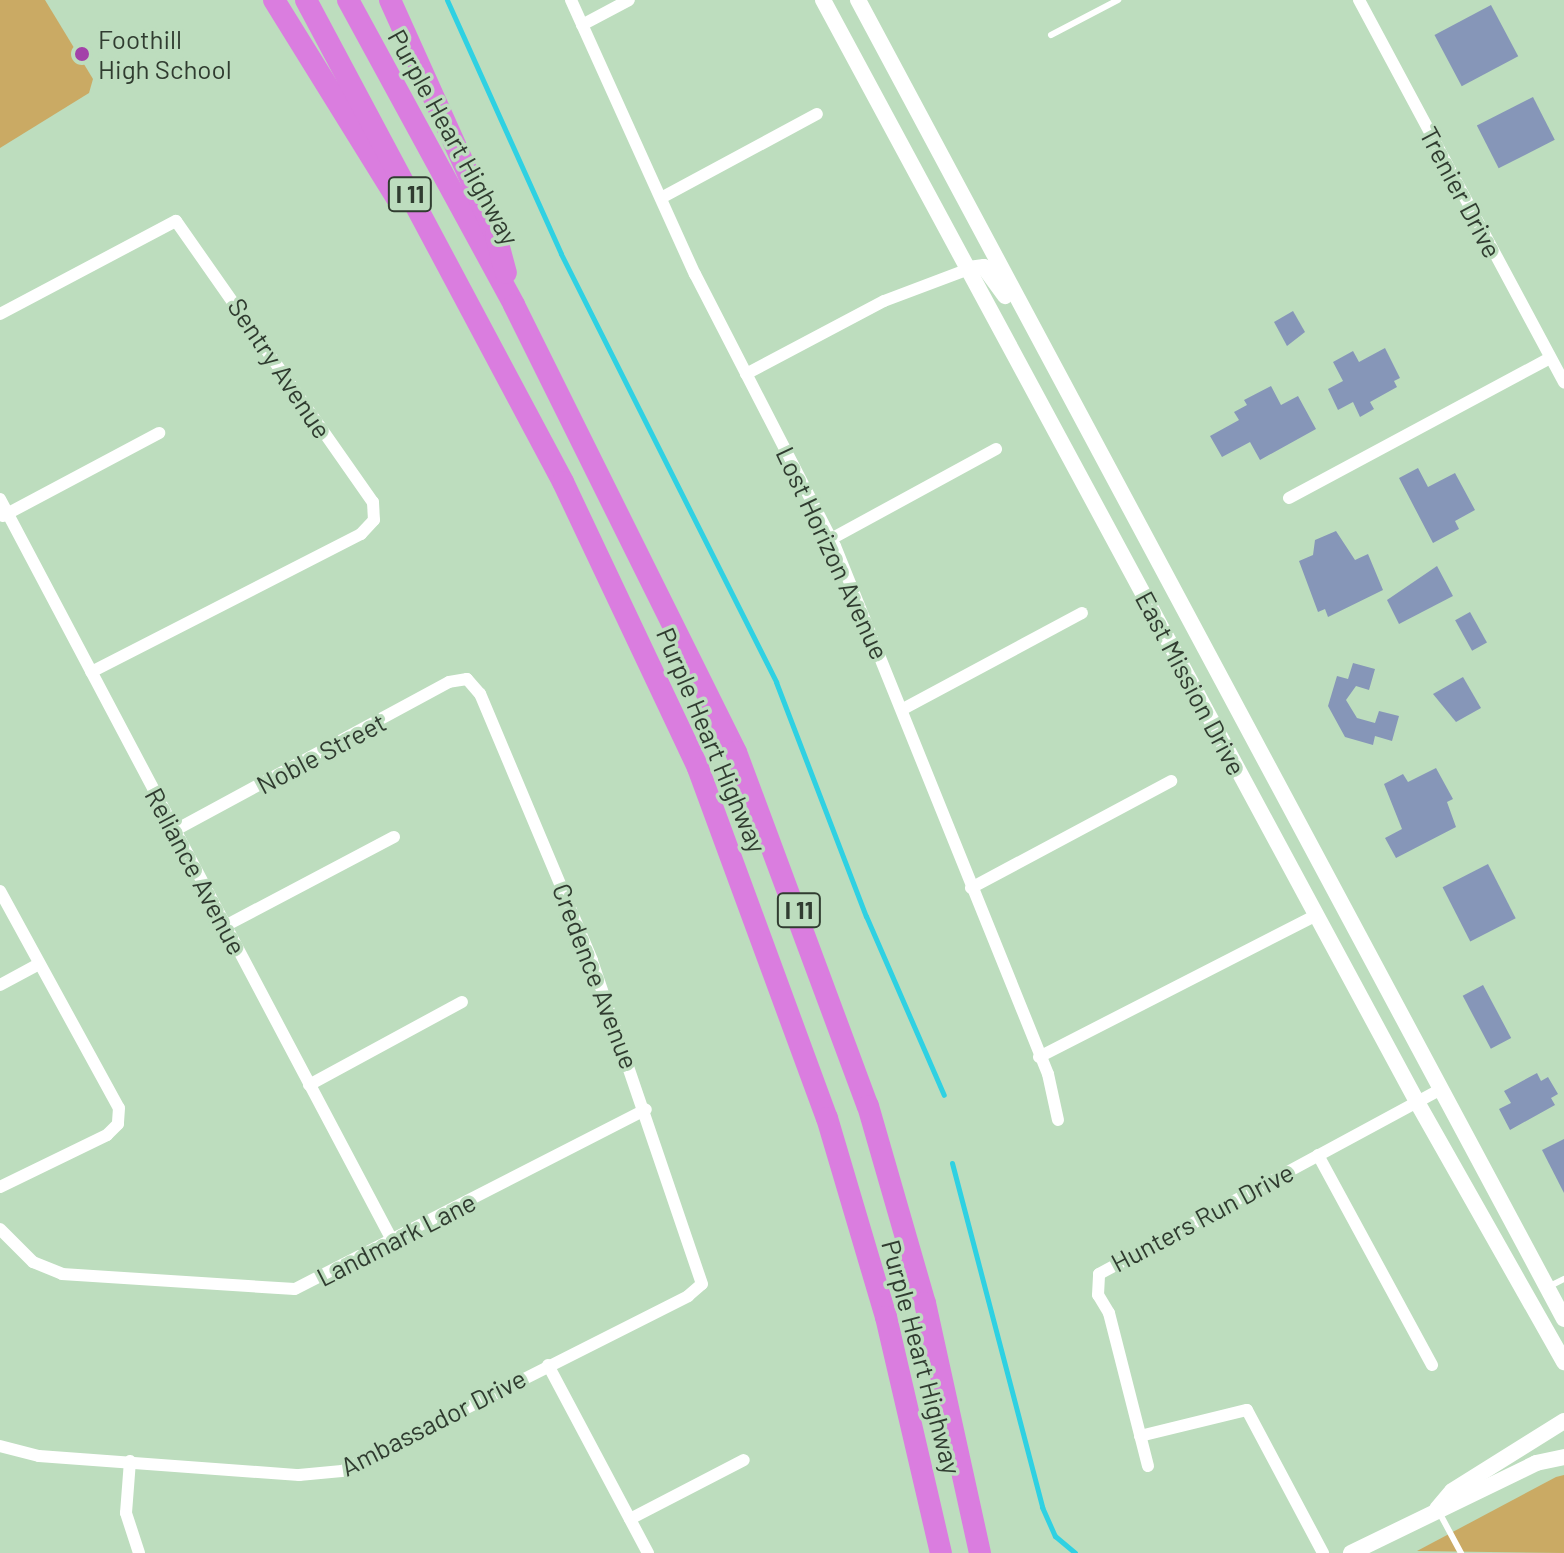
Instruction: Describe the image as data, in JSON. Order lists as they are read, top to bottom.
{
  "streets": {
    "highway": ["Purple Heart Highway", "I 11"],
    "street": [
      "Trenier Drive",
      "Sentry Avenue",
      "Lost Horizon Avenue",
      "East Mission Drive",
      "Noble Street",
      "Reliance Avenue",
      "Credence Avenue",
      "Hunters Run Drive",
      "Landmark Lane",
      "Ambassador Drive"
    ]
  },
  "crossings": [
    ["Sentry Avenue", "Reliance Avenue"],
    ["East Mission Drive", "Hunters Run Drive"],
    ["Noble Street", "Reliance Avenue"],
    ["Noble Street", "Credence Avenue"],
    ["Reliance Avenue", "Landmark Lane"],
    ["Credence Avenue", "Landmark Lane"],
    ["Credence Avenue", "Ambassador Drive"]
  ],
  "places": ["Foothill High School"]
}
